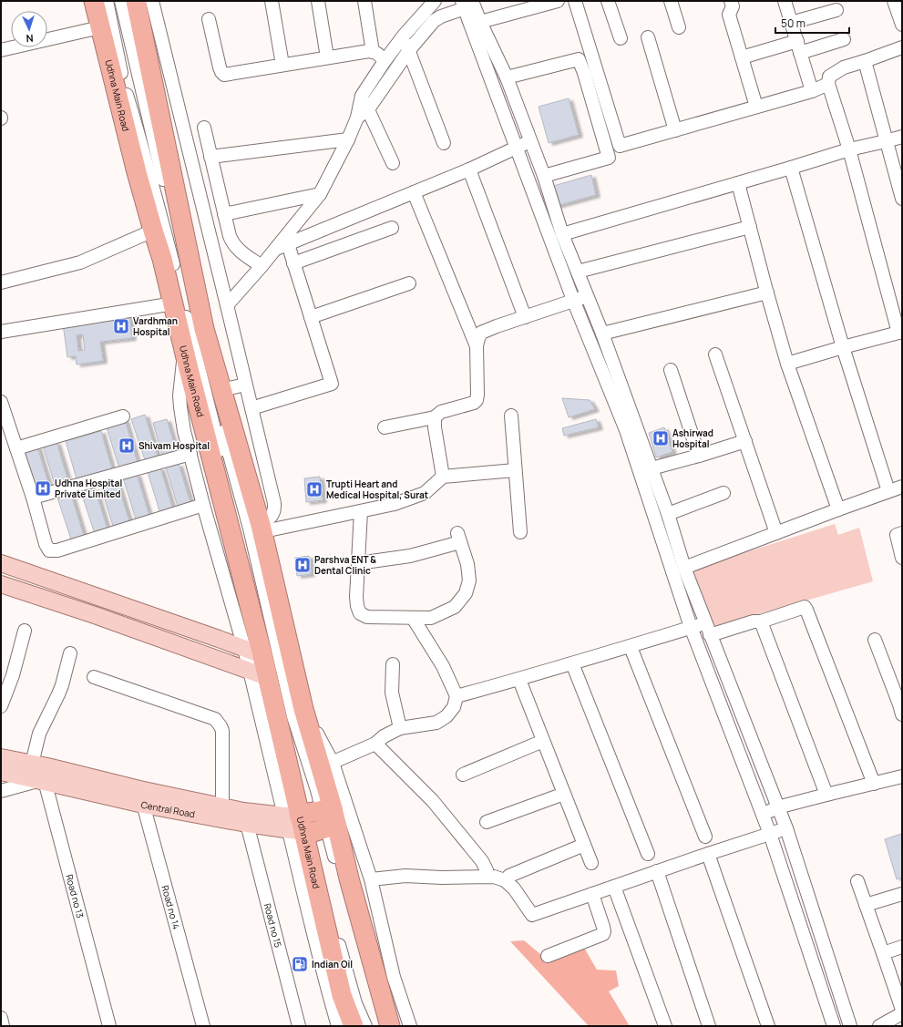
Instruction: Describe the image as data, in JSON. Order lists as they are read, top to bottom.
{
  "streets": {
    "highway": ["Udhna Main Road"],
    "main road": ["Central Road"],
    "street": ["Road no 13", "Road no 14", "Road no 15"]
  },
  "crossings": [
    ["Udhna Main Road", "Central Road"],
    ["Central Road", "Road no 13"],
    ["Central Road", "Road no 14"],
    ["Central Road", "Road no 15"]
  ],
  "places": {
    "hospital": [
      "Vardhman Hospital",
      "Ashirwad Hospital",
      "Shivam Hospital",
      "Udhna Hospital Private Limited",
      "Trupti Heart and Medical Hospital, Surat",
      "Parshva ENT & Dental Clinic"
    ],
    "fuel station": ["Indian Oil"]
  },
  "scale_bar": "50 m",
  "north": "bottom"
}
